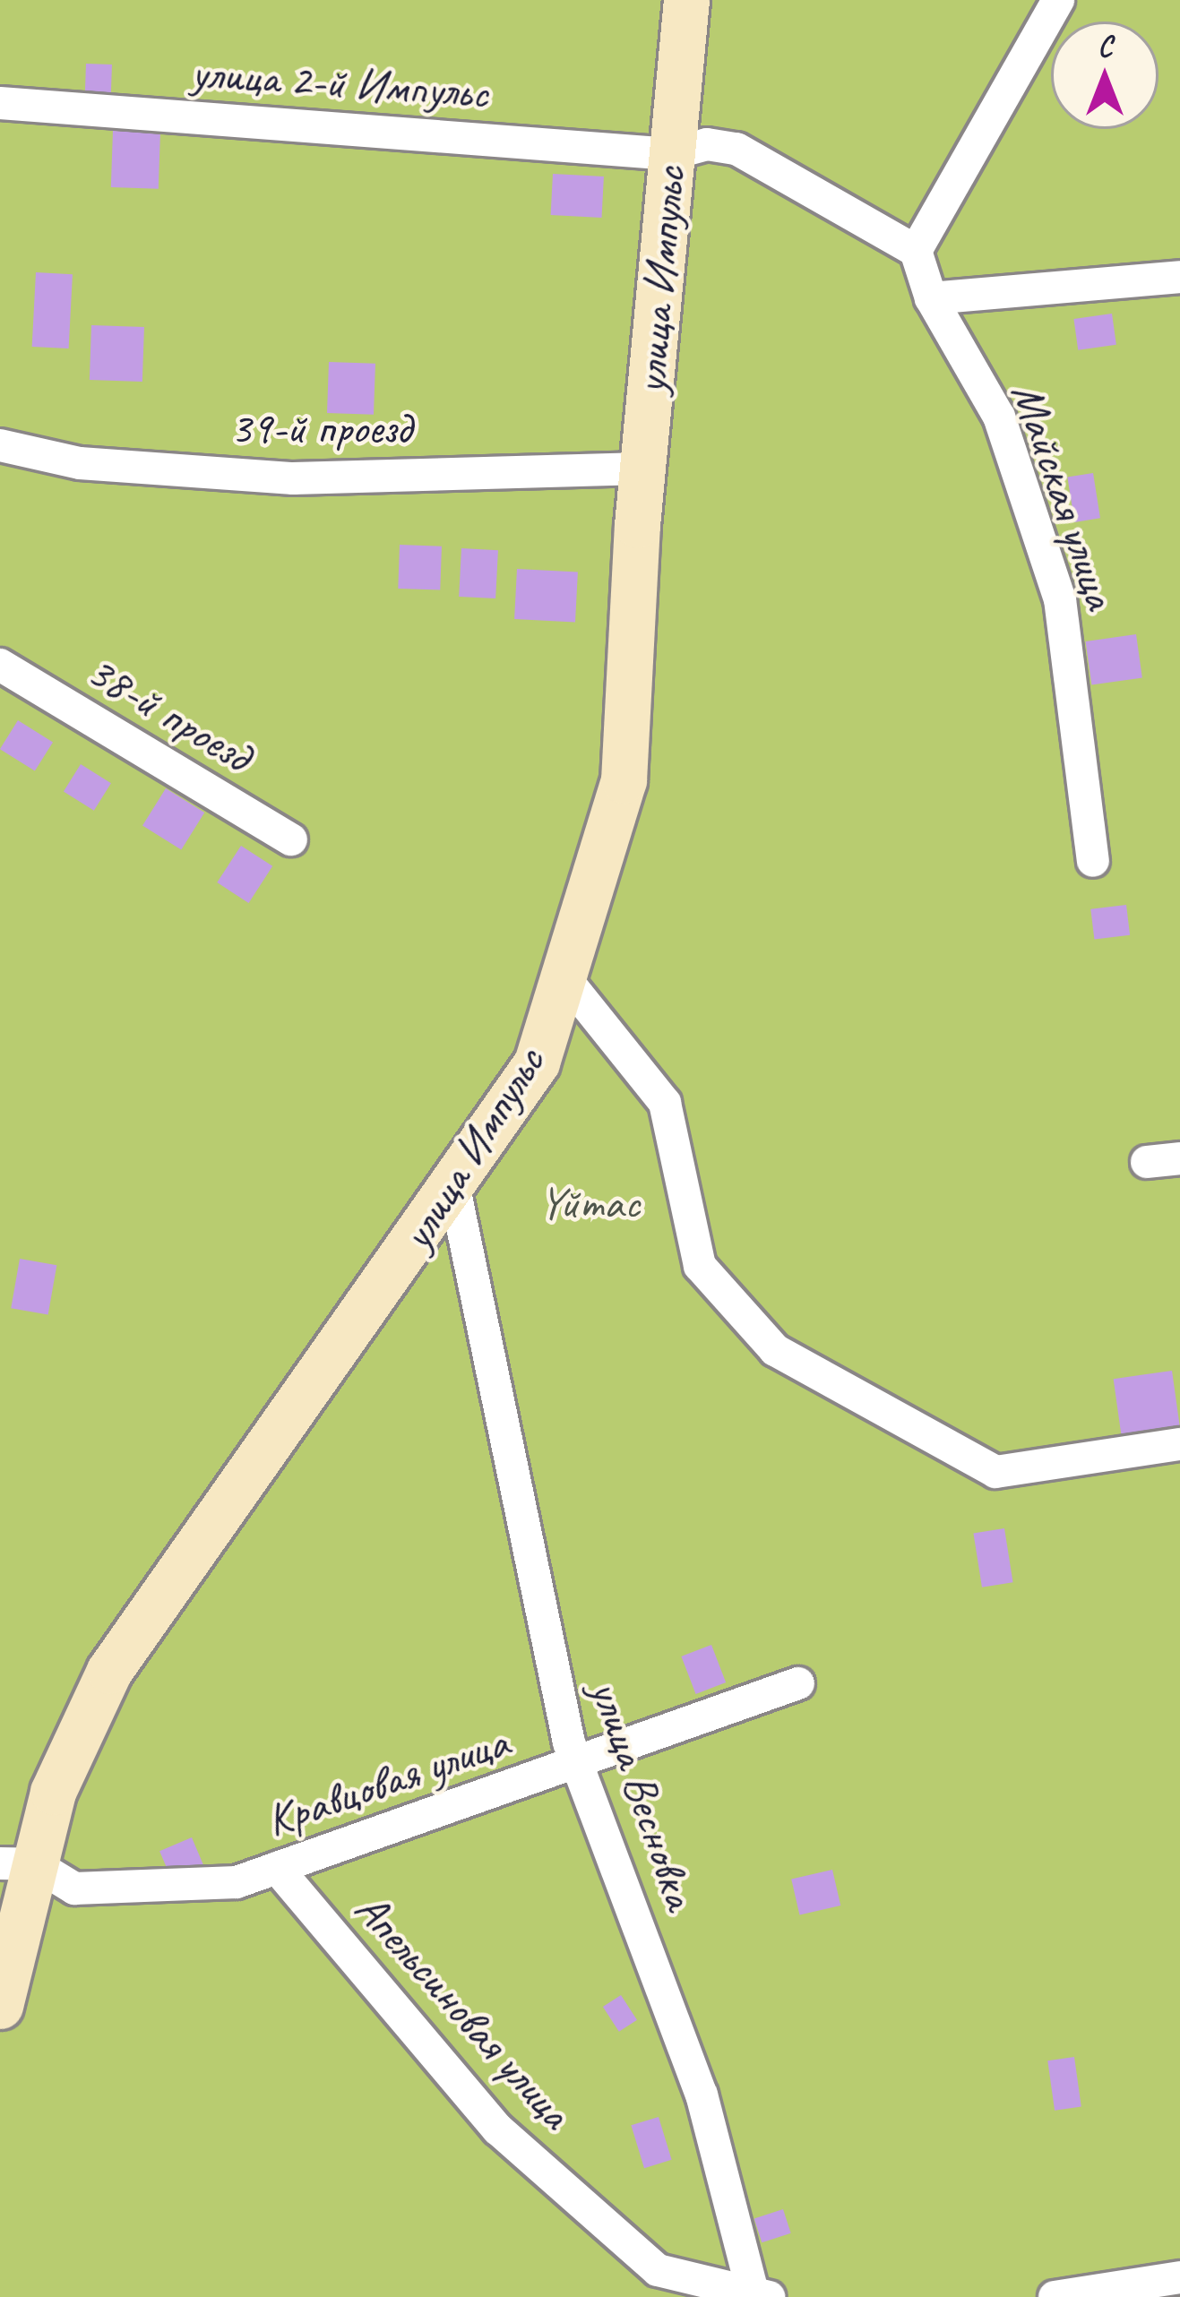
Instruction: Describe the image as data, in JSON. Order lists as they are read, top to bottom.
{
  "streets": {
    "street": [
      "улица 2-й Импульс",
      "улица Импульс",
      "39-й проезд",
      "Майская улица",
      "38-й проезд",
      "Кравцовая улица",
      "улица Весновка",
      "Апельсиновая улица"
    ]
  },
  "crossings": [
    ["улица 2-й Импульс", "улица Импульс"],
    ["улица 2-й Импульс", "Майская улица"],
    ["улица Импульс", "39-й проезд"],
    ["улица Импульс", "Кравцовая улица"],
    ["улица Импульс", "улица Весновка"],
    ["Кравцовая улица", "улица Весновка"],
    ["Кравцовая улица", "Апельсиновая улица"],
    ["улица Весновка", "Апельсиновая улица"]
  ],
  "parks": ["Үйтас"],
  "north": "top"
}
